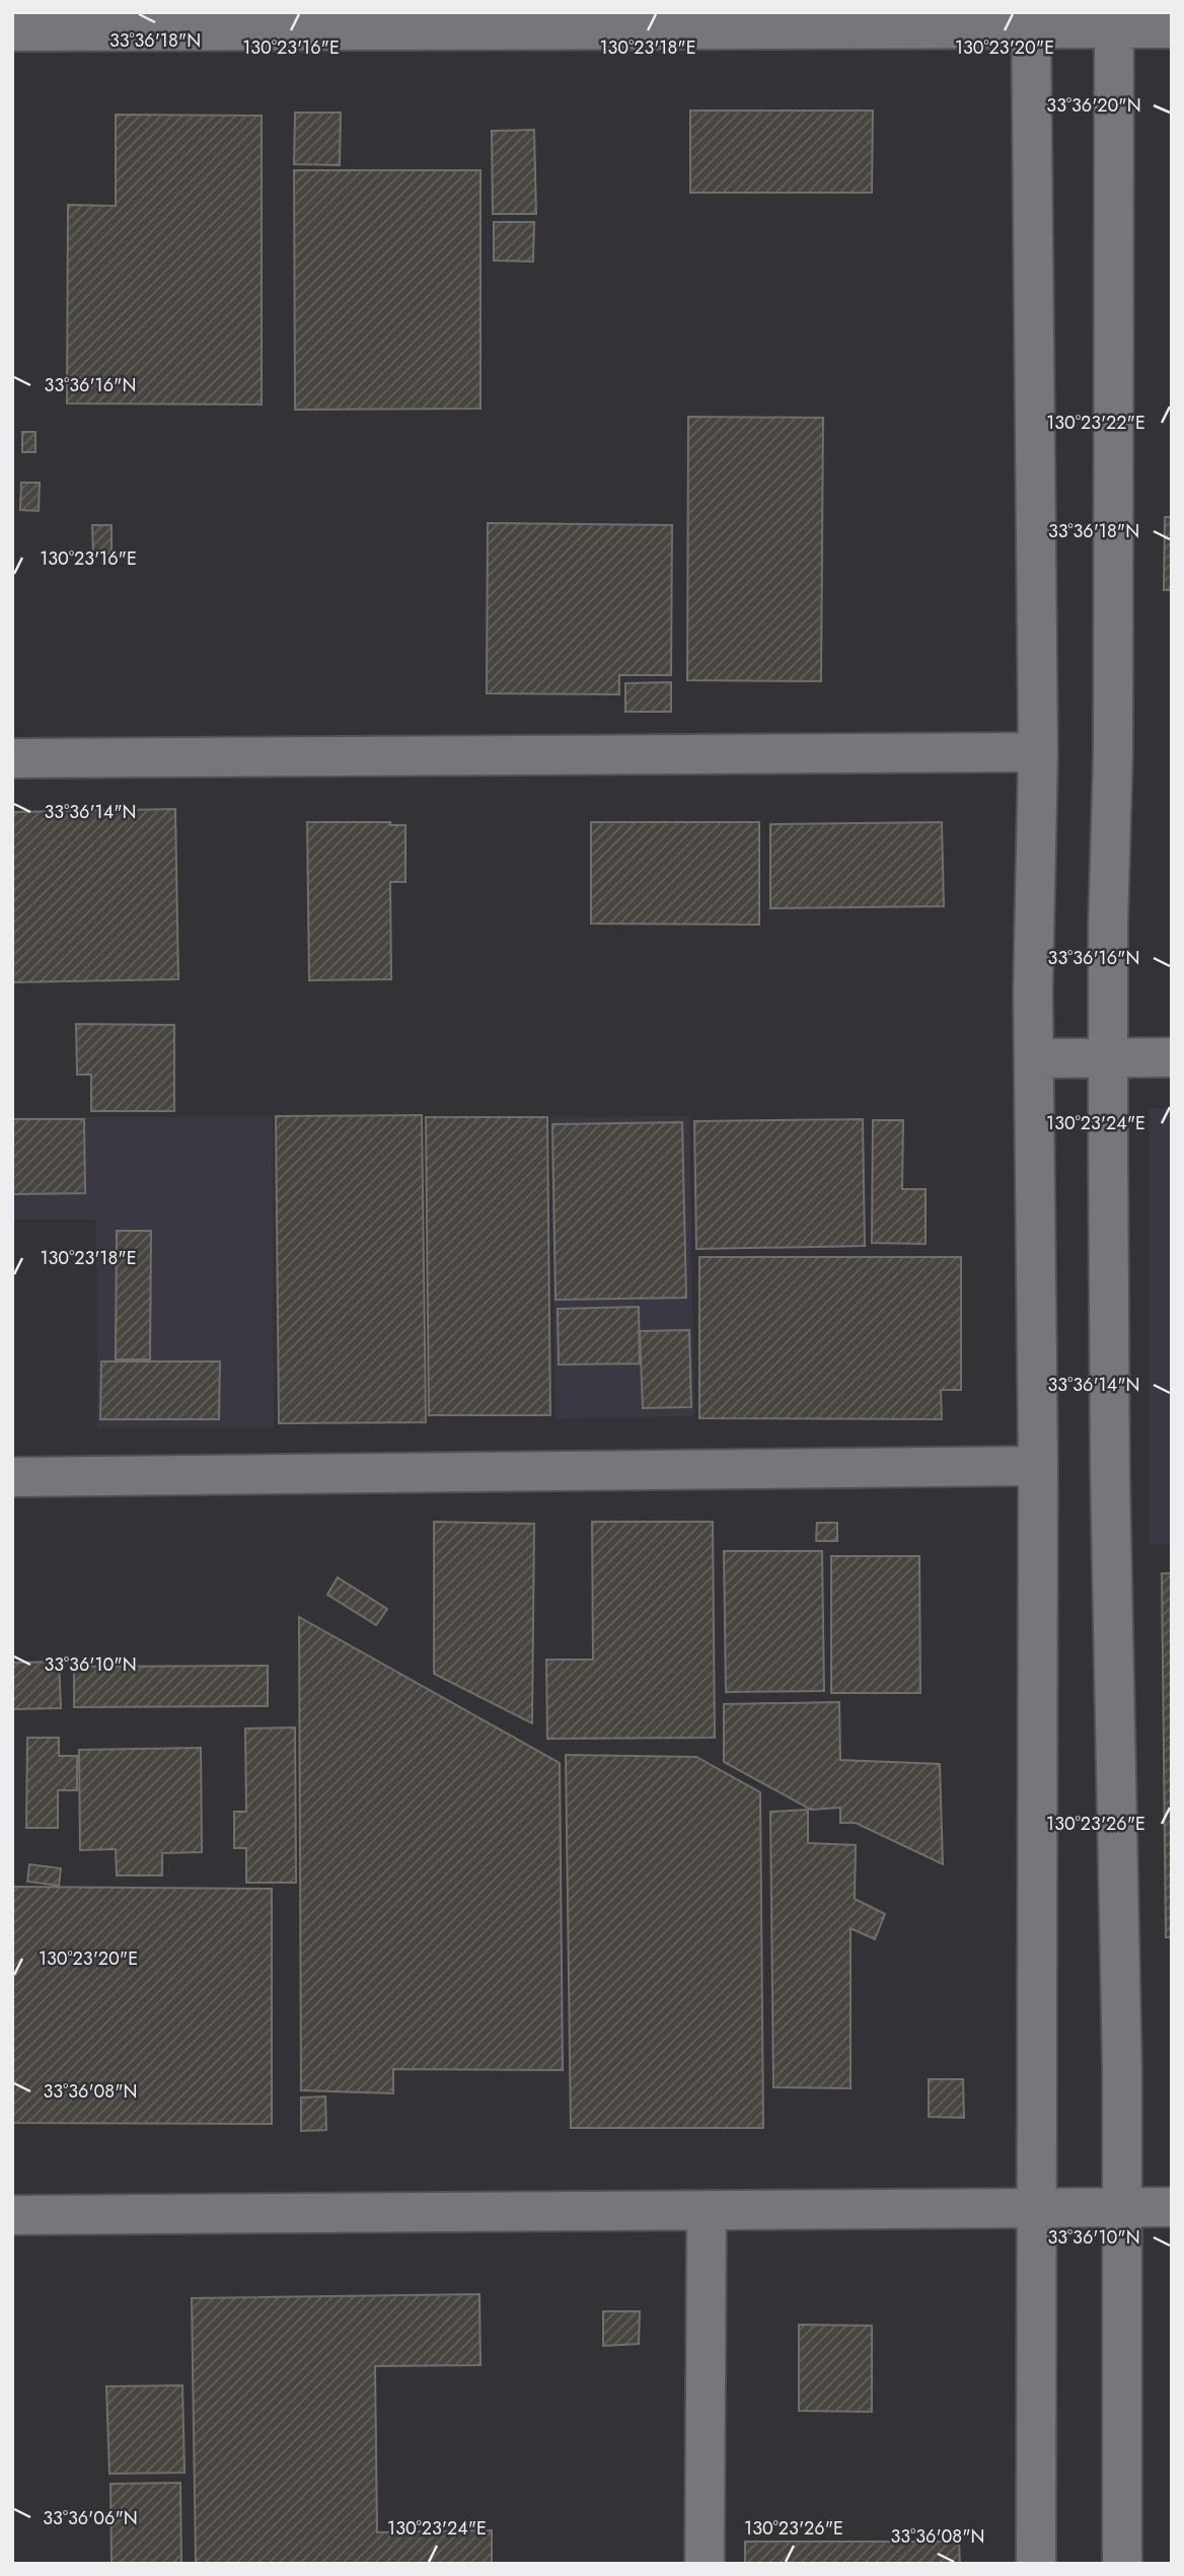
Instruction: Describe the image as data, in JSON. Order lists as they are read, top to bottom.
{
  "coordinates": [
    "33°36'18\"N",
    "130°23'16\"E",
    "130°23'18\"E",
    "130°23'20\"E",
    "33°36'20\"N",
    "33°36'16\"N",
    "130°23'22\"E",
    "33°36'14\"N",
    "130°23'24\"E",
    "33°36'10\"N",
    "130°23'26\"E",
    "33°36'08\"N",
    "33°36'06\"N"
  ]
}
